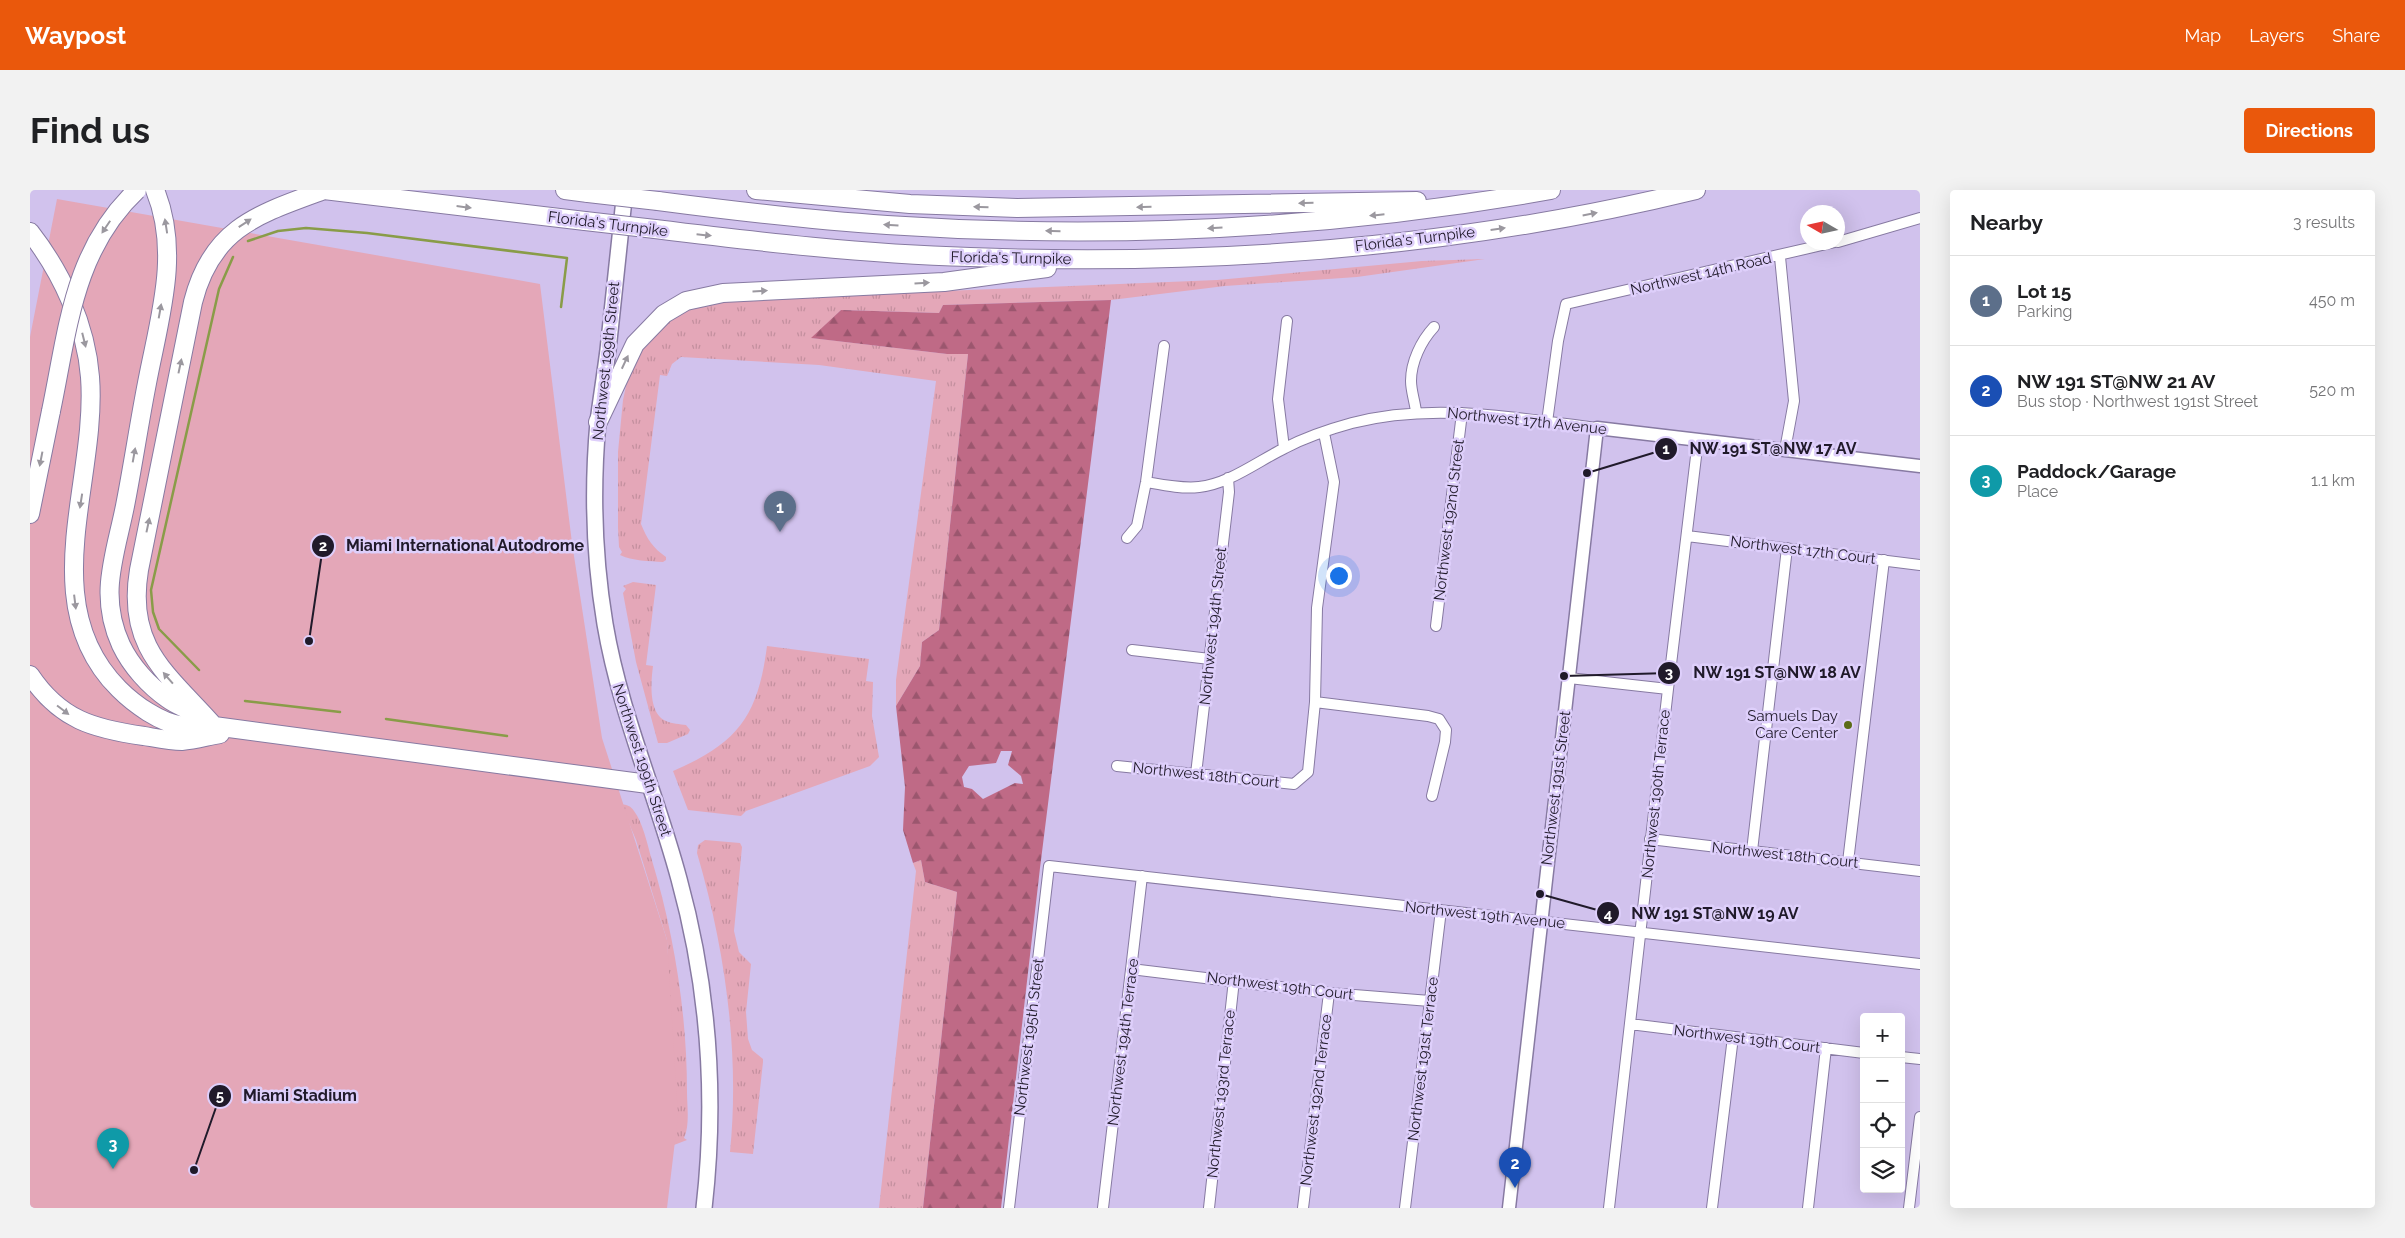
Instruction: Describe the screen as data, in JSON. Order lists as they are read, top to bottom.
{
  "streets": {
    "highway": ["Florida's Turnpike"],
    "main road": ["Northwest 199th Street"],
    "street": [
      "Northwest 14th Road",
      "Northwest 17th Avenue",
      "Northwest 192nd Street",
      "Northwest 17th Court",
      "Northwest 194th Street",
      "Northwest 18th Court",
      "Northwest 191st Street",
      "Northwest 190th Terrace",
      "Northwest 19th Avenue",
      "Northwest 19th Court",
      "Northwest 195th Street",
      "Northwest 194th Terrace",
      "Northwest 191st Terrace",
      "Northwest 193rd Terrace",
      "Northwest 192nd Terrace"
    ]
  },
  "crossings": [
    ["Northwest 14th Road", "Northwest 17th Avenue"],
    ["Northwest 17th Avenue", "Northwest 192nd Street"],
    ["Northwest 17th Avenue", "Northwest 194th Street"],
    ["Northwest 17th Avenue", "Northwest 191st Street"],
    ["Northwest 17th Avenue", "Northwest 190th Terrace"],
    ["Northwest 17th Court", "Northwest 190th Terrace"],
    ["Northwest 194th Street", "Northwest 18th Court"],
    ["Northwest 18th Court", "Northwest 190th Terrace"],
    ["Northwest 191st Street", "Northwest 19th Avenue"],
    ["Northwest 190th Terrace", "Northwest 19th Avenue"],
    ["Northwest 190th Terrace", "Northwest 19th Court"],
    ["Northwest 19th Avenue", "Northwest 195th Street"],
    ["Northwest 19th Avenue", "Northwest 194th Terrace"],
    ["Northwest 19th Avenue", "Northwest 191st Terrace"],
    ["Northwest 19th Court", "Northwest 194th Terrace"],
    ["Northwest 19th Court", "Northwest 191st Terrace"],
    ["Northwest 19th Court", "Northwest 193rd Terrace"],
    ["Northwest 19th Court", "Northwest 192nd Terrace"]
  ],
  "places": [
    "NW 191 ST@NW 17 AV",
    "Miami International Autodrome",
    "NW 191 ST@NW 18 AV",
    "Samuels Day Care Center",
    "NW 191 ST@NW 19 AV",
    "Miami Stadium"
  ],
  "north": "left",
  "page": {
    "header": "Waypost",
    "nav": ["Map", "Layers", "Share"],
    "buttons": "Directions",
    "title": "Find us",
    "heading": ["Nearby", "3 results"],
    "list": [
      {
        "mark": "1",
        "name": "Lot 15",
        "note": "Parking",
        "value": "450 m"
      },
      {
        "mark": "2",
        "name": "NW 191 ST@NW 21 AV",
        "note": "Bus stop · Northwest 191st Street",
        "value": "520 m"
      },
      {
        "mark": "3",
        "name": "Paddock/Garage",
        "note": "Place",
        "value": "1.1 km"
      }
    ],
    "pins": ["1", "3", "2"],
    "map_buttons": ["+", "−"]
  }
}
